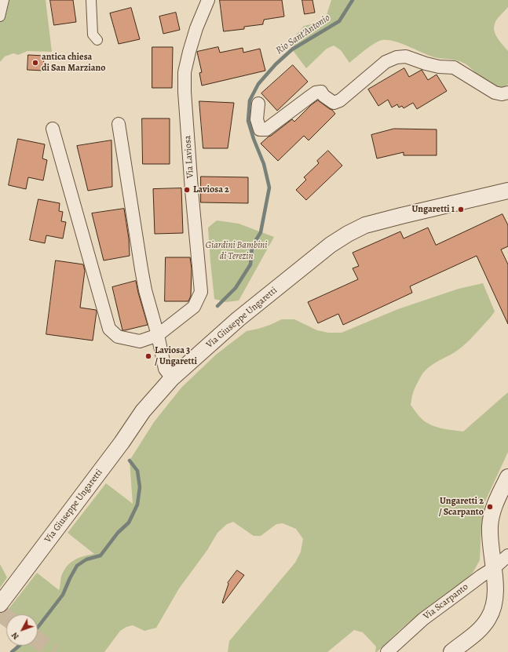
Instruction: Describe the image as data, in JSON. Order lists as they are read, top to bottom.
{
  "streets": {
    "street": ["Via Laviosa", "Via Giuseppe Ungaretti", "Via Scarpanto"]
  },
  "water": ["Rio Sant'Antonio"],
  "parks": ["Giardini Bambini di Terezin"],
  "places": [
    "antica chiesa di San Marziano",
    "Laviosa 2",
    "Ungaretti 1",
    "Laviosa 3 / Ungaretti",
    "Ungaretti 2 / Scarpanto"
  ],
  "north": "bottom left"
}
